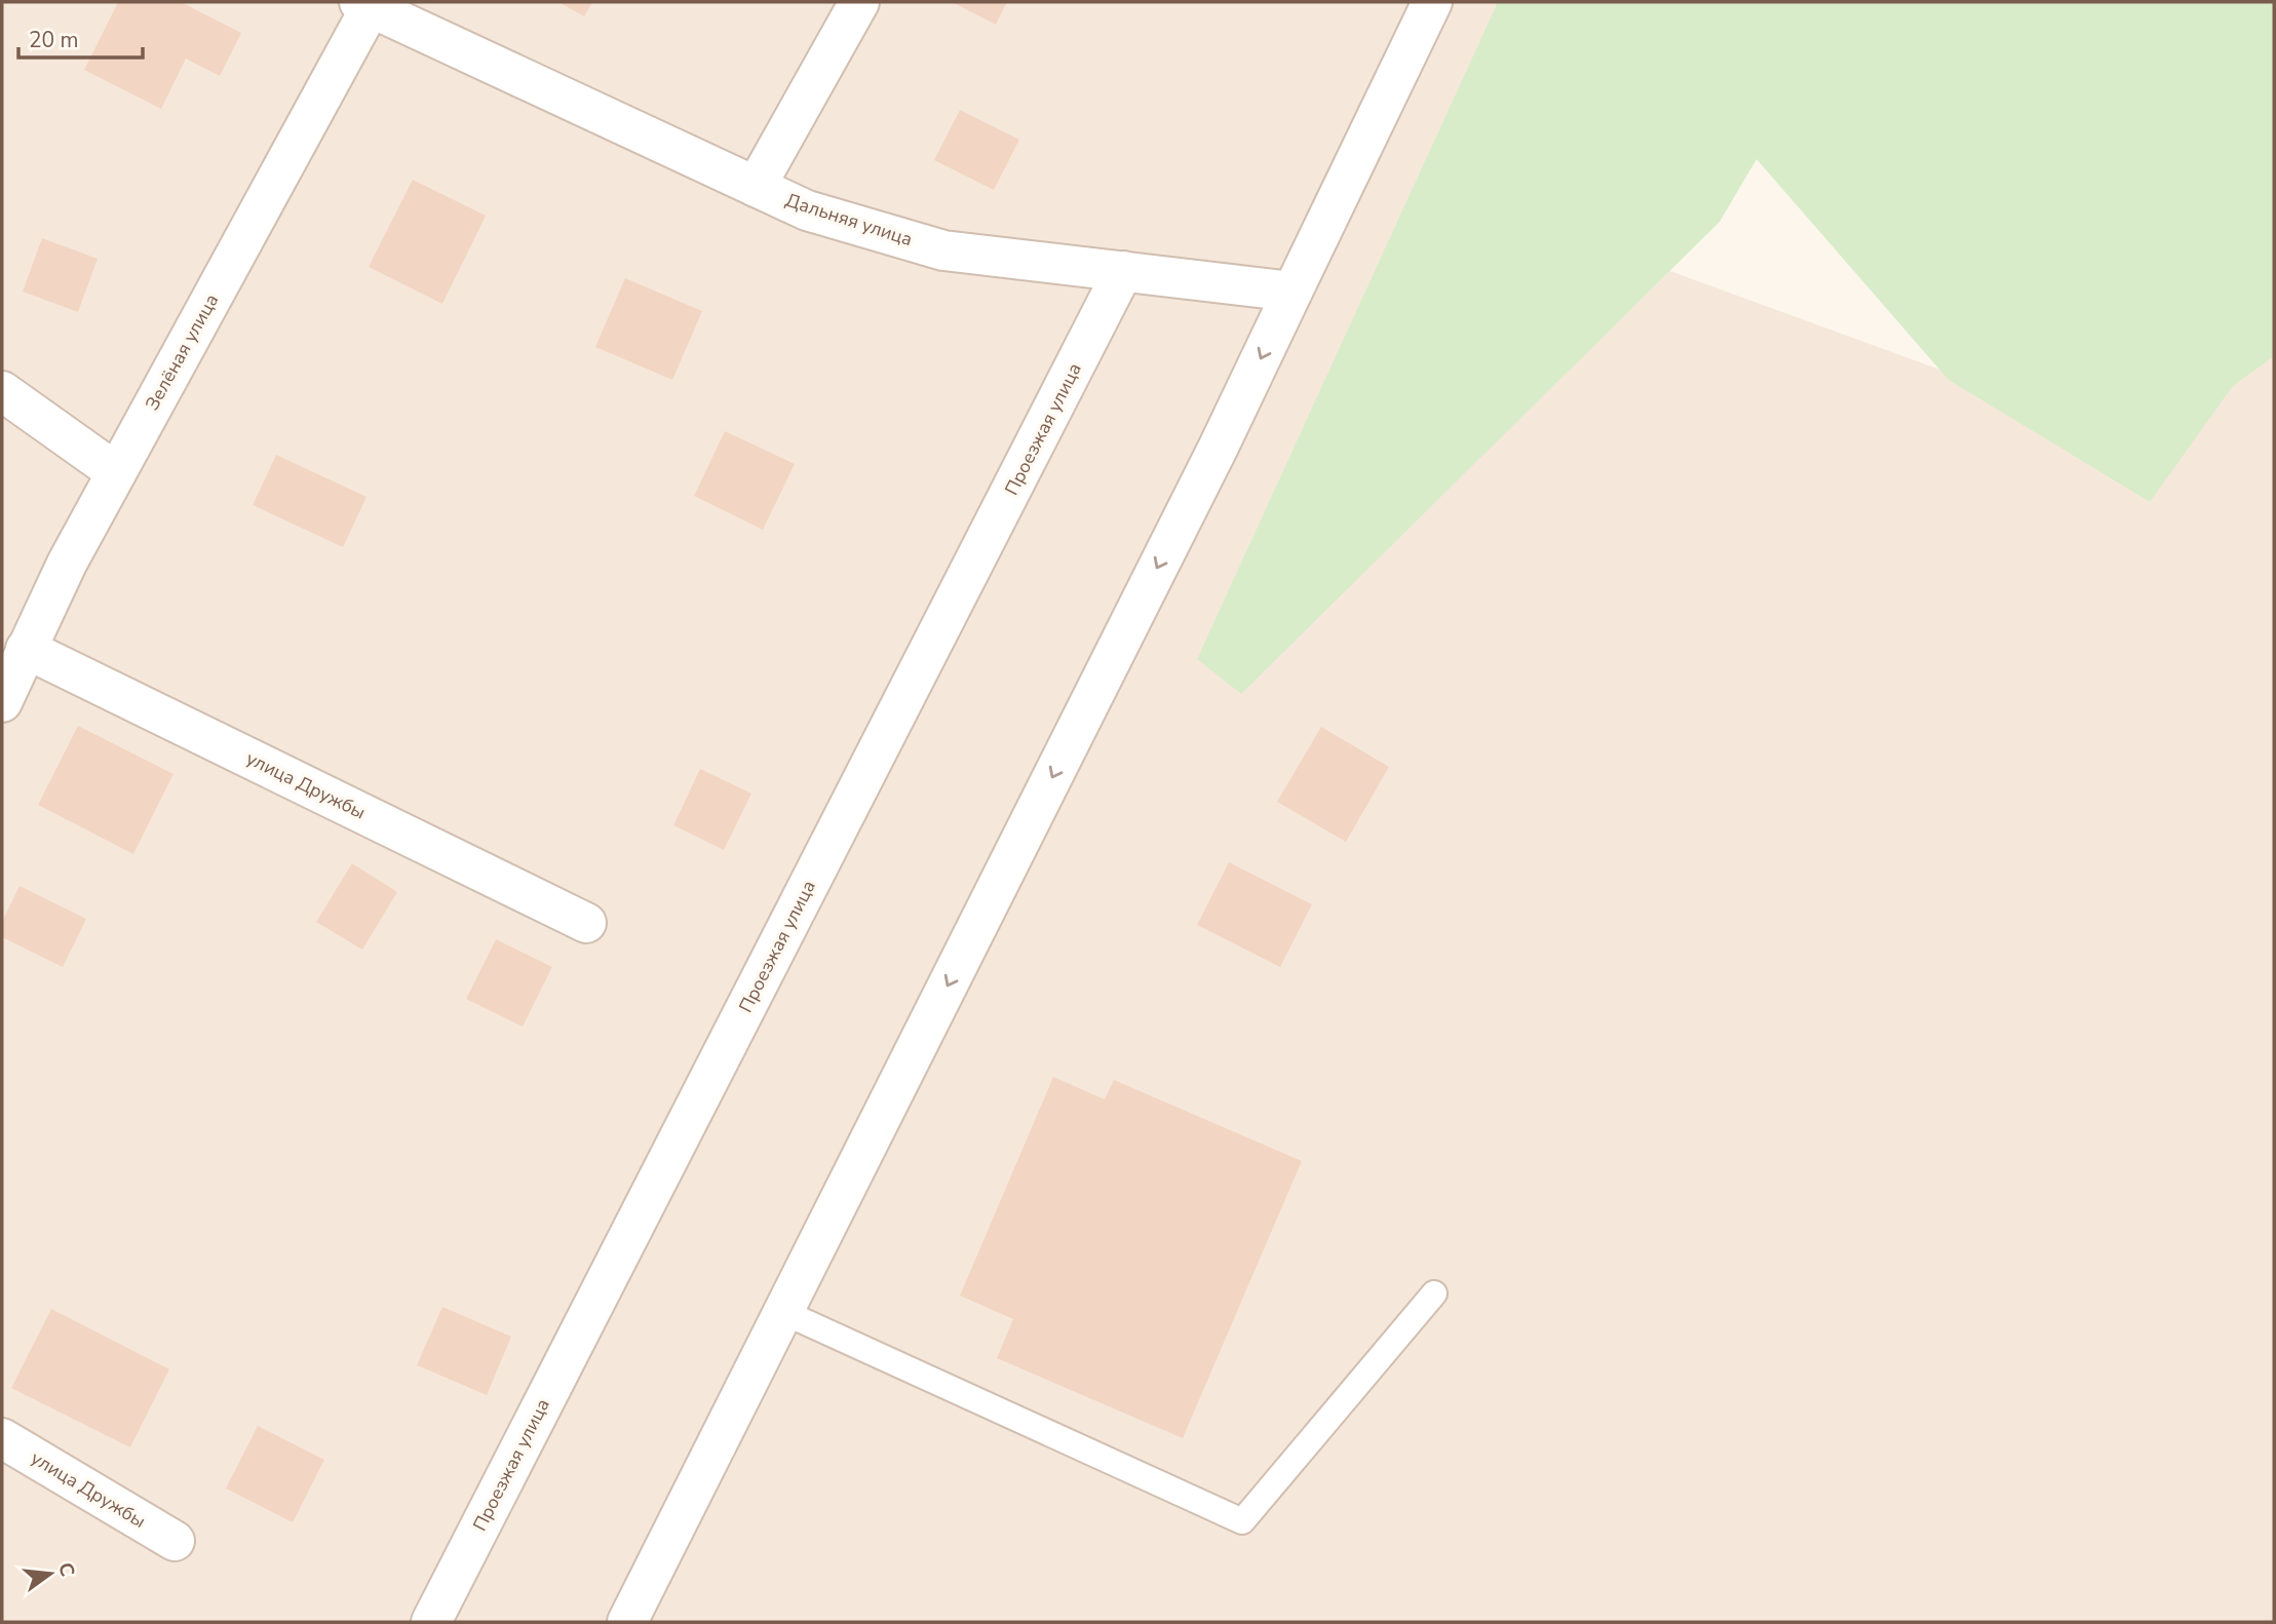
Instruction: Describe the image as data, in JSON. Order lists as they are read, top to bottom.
{
  "streets": {
    "street": [
      "Дальняя улица",
      "Зелёная улица",
      "Проезжая улица",
      "улица Дружбы"
    ]
  },
  "crossings": [
    ["Дальняя улица", "Зелёная улица"],
    ["Дальняя улица", "Проезжая улица"],
    ["Зелёная улица", "улица Дружбы"]
  ],
  "scale_bar": "20 m",
  "north": "right"
}
